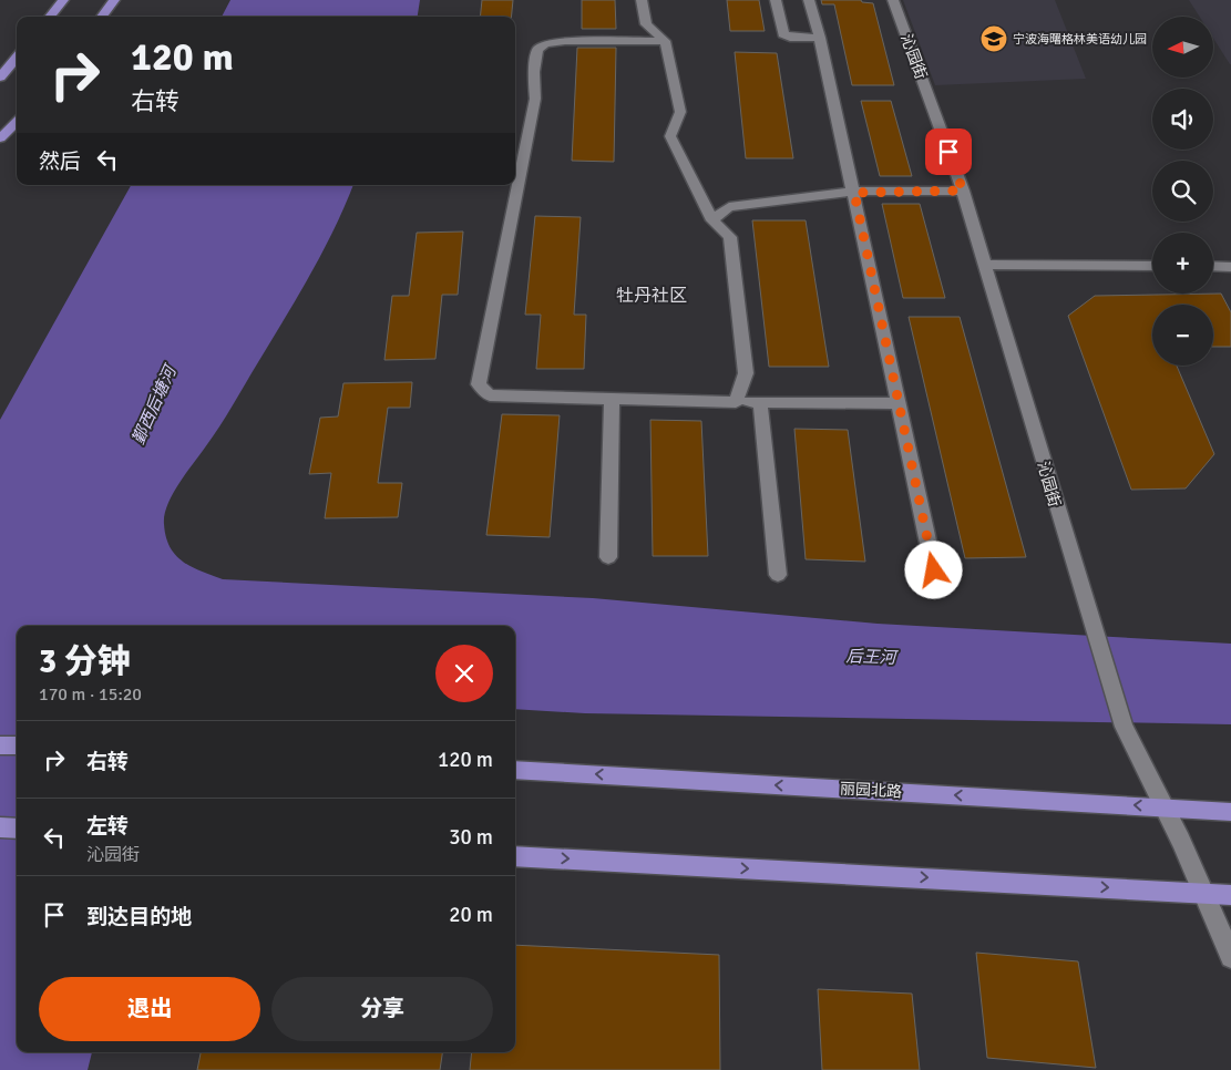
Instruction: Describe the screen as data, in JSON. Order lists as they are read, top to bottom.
{
  "streets": {
    "main road": ["丽园北路"],
    "street": ["沁园街"]
  },
  "crossings": [
    ["沁园街", "丽园北路"]
  ],
  "districts": ["牡丹社区"],
  "water": ["鄞西后塘河", "后王河"],
  "places": {
    "school or university": ["宁波海曙格林美语幼儿园"]
  },
  "north": "left",
  "page": {
    "map_buttons": ["+", "−"],
    "turn": ["120 m", "右转"],
    "then": "然后",
    "heading": ["3 分钟", "170 m · 15:20"],
    "list": [
      {
        "name": "右转",
        "value": "120 m"
      },
      {
        "name": "左转",
        "note": "沁园街",
        "value": "30 m"
      },
      {
        "name": "到达目的地",
        "value": "20 m"
      }
    ],
    "buttons": ["退出", "分享"]
  }
}
